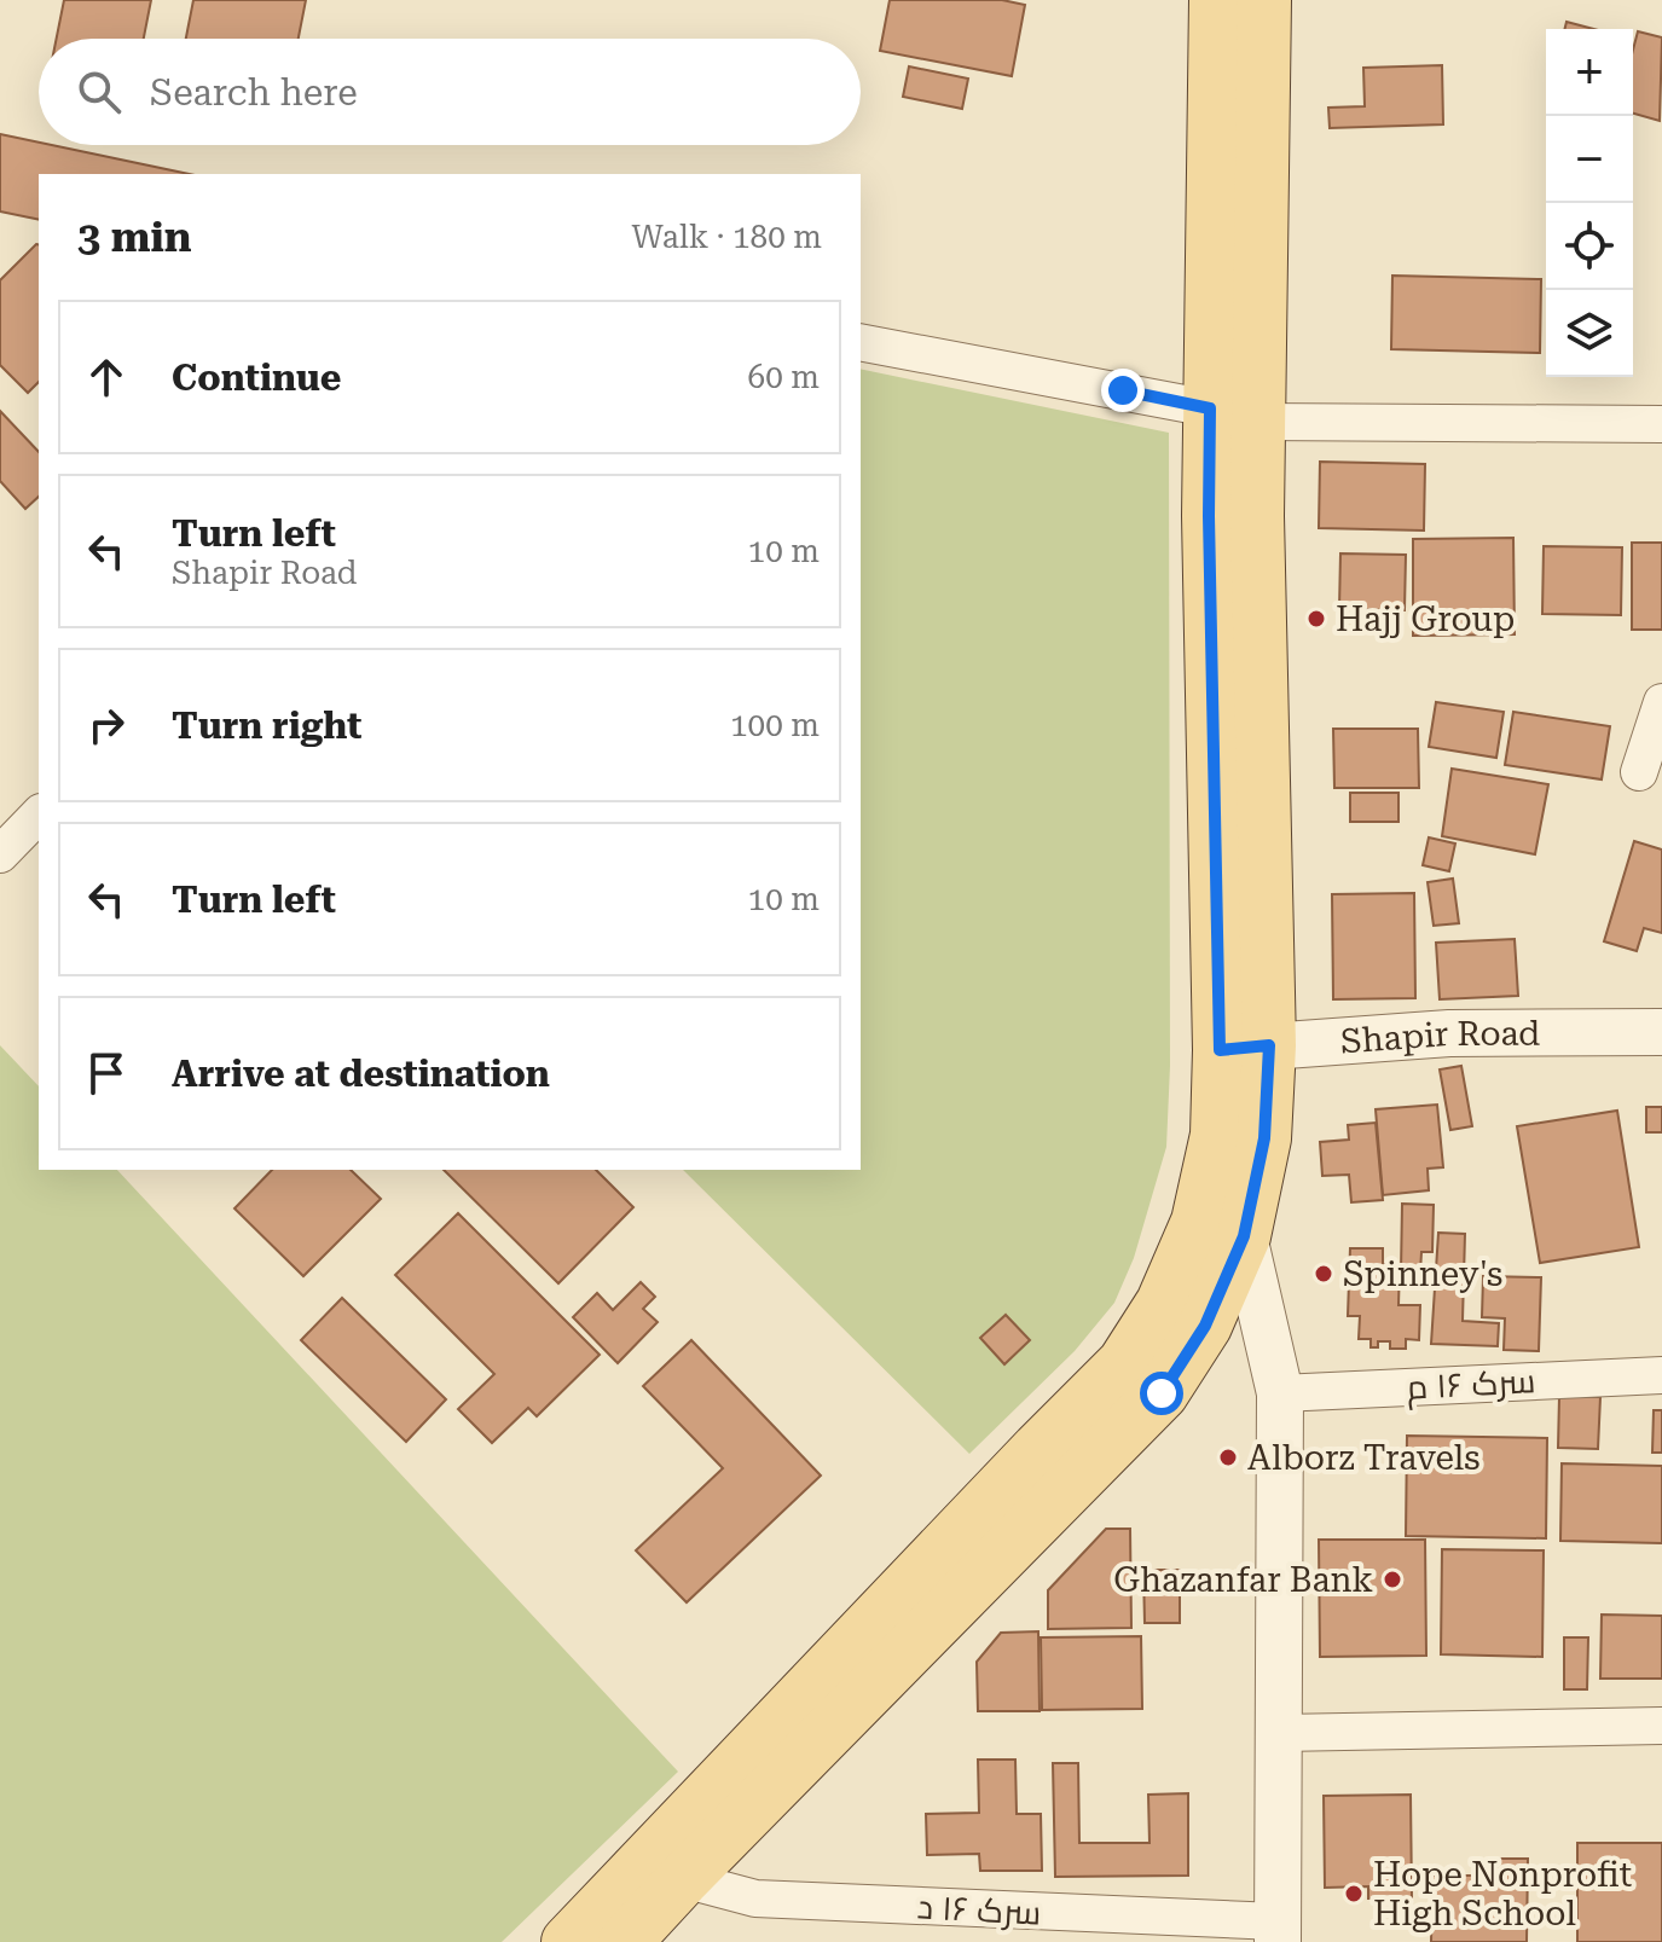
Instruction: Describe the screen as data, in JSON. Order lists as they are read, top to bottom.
{
  "streets": {
    "street": ["Shapir Road", "سرک ۱۶ م", "سرک ۱۶ د"]
  },
  "places": [
    "Hajj Group",
    "Spinney's",
    "Alborz Travels",
    "Ghazanfar Bank",
    "Hope Nonprofit High School"
  ],
  "page": {
    "map_buttons": ["+", "−"],
    "search": "Search here",
    "heading": ["3 min", "Walk · 180 m"],
    "list": [
      ["Continue", "60 m"],
      ["Turn left", "Shapir Road", "10 m"],
      ["Turn right", "100 m"],
      ["Turn left", "10 m"],
      "Arrive at destination"
    ]
  }
}
